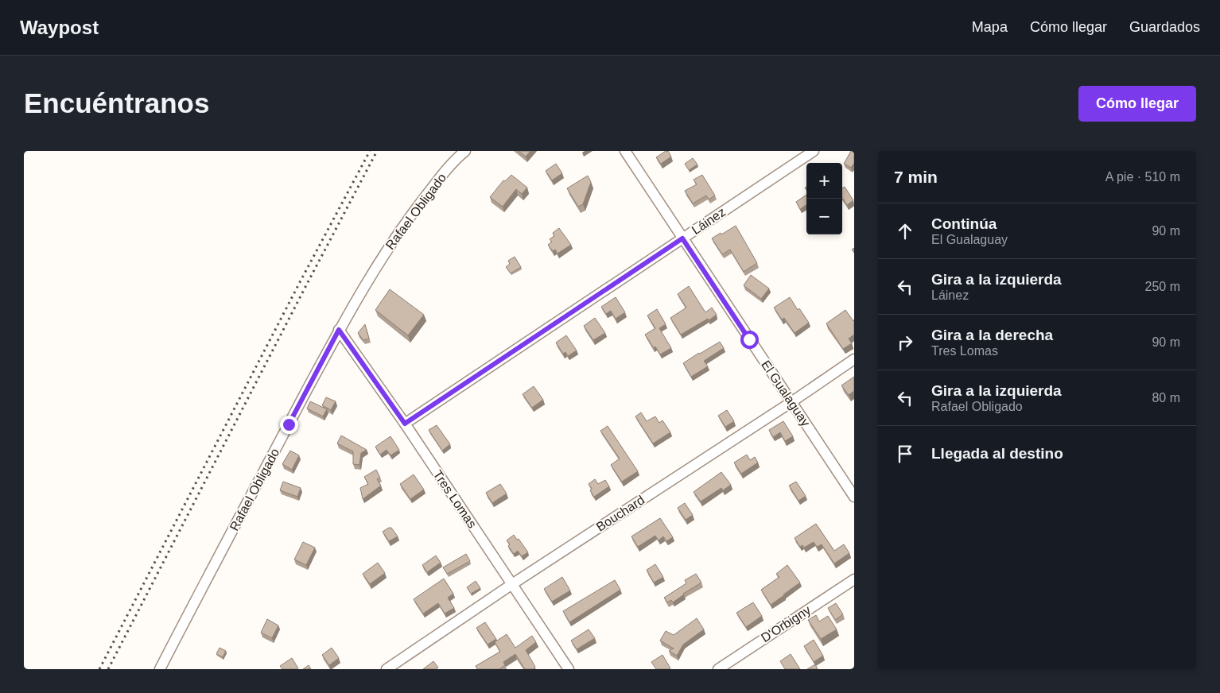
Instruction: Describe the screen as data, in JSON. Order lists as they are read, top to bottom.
{
  "streets": {
    "street": [
      "Rafael Obligado",
      "Láinez",
      "El Gualaguay",
      "Tres Lomas",
      "Bouchard",
      "D'Orbigny"
    ]
  },
  "crossings": [
    ["Rafael Obligado", "Tres Lomas"],
    ["Láinez", "El Gualaguay"],
    ["Láinez", "Tres Lomas"],
    ["El Gualaguay", "Bouchard"],
    ["Tres Lomas", "Bouchard"]
  ],
  "page": {
    "header": "Waypost",
    "nav": ["Mapa", "Cómo llegar", "Guardados"],
    "buttons": "Cómo llegar",
    "title": "Encuéntranos",
    "heading": ["7 min", "A pie · 510 m"],
    "map_buttons": ["+", "−"],
    "list": [
      ["Continúa", "El Gualaguay", "90 m"],
      ["Gira a la izquierda", "Láinez", "250 m"],
      ["Gira a la derecha", "Tres Lomas", "90 m"],
      ["Gira a la izquierda", "Rafael Obligado", "80 m"],
      "Llegada al destino"
    ]
  }
}
